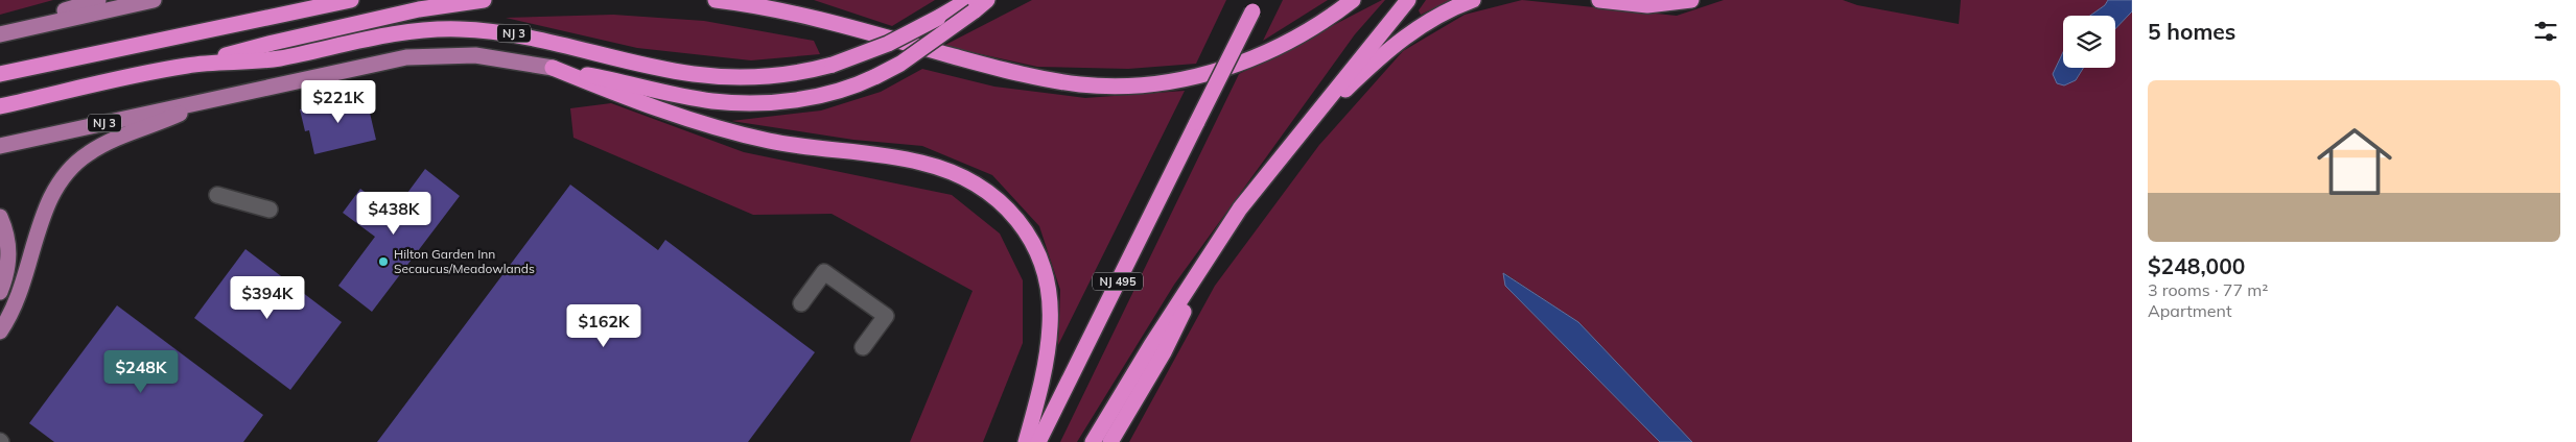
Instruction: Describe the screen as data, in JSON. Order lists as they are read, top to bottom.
{
  "streets": {
    "highway": ["NJ 3", "NJ 495"]
  },
  "places": ["Hilton Garden Inn Secaucus/Meadowlands"],
  "page": {
    "heading": "5 homes",
    "list": [
      {
        "name": "$248,000",
        "note": "3 rooms · 77 m² · Apartment"
      }
    ],
    "price": [
      "$221K",
      "$438K",
      "$394K",
      "$162K",
      "$248K"
    ]
  }
}
